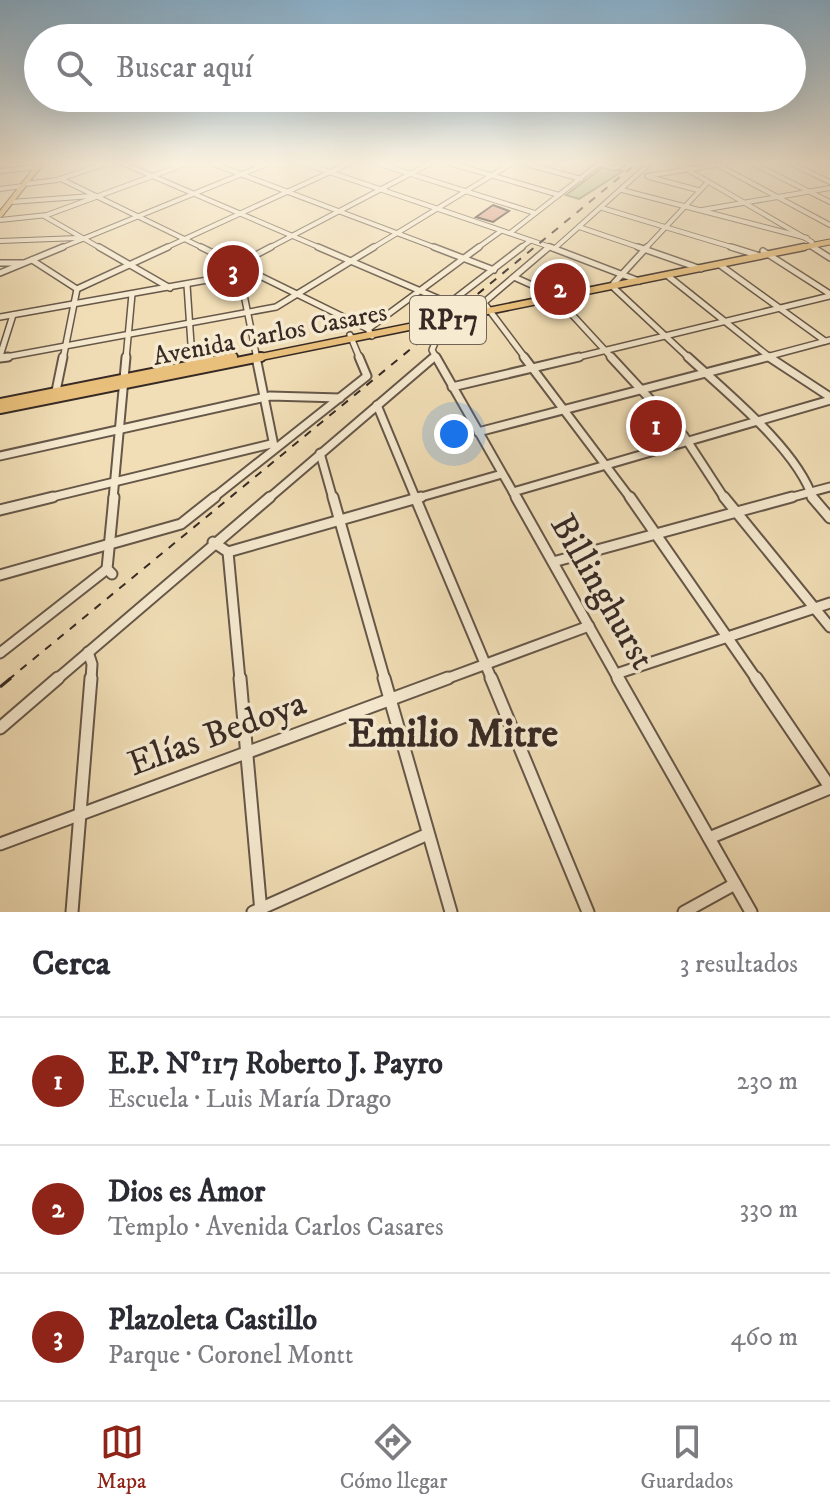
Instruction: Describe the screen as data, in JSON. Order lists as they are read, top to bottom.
{
  "streets": {
    "main road": ["RP17", "Avenida Carlos Casares"],
    "street": ["Billinghurst", "Elías Bedoya"]
  },
  "crossings": [
    ["Billinghurst", "Elías Bedoya"]
  ],
  "districts": ["Emilio Mitre"],
  "page": {
    "search": "Buscar aquí",
    "pins": ["3", "2", "1"],
    "heading": ["Cerca", "3 resultados"],
    "list": [
      {
        "mark": "1",
        "name": "E.P. Nº117 Roberto J. Payro",
        "note": "Escuela · Luis María Drago",
        "value": "230 m"
      },
      {
        "mark": "2",
        "name": "Dios es Amor",
        "note": "Templo · Avenida Carlos Casares",
        "value": "330 m"
      },
      {
        "mark": "3",
        "name": "Plazoleta Castillo",
        "note": "Parque · Coronel Montt",
        "value": "460 m"
      }
    ],
    "nav": ["Mapa", "Cómo llegar", "Guardados"]
  }
}
